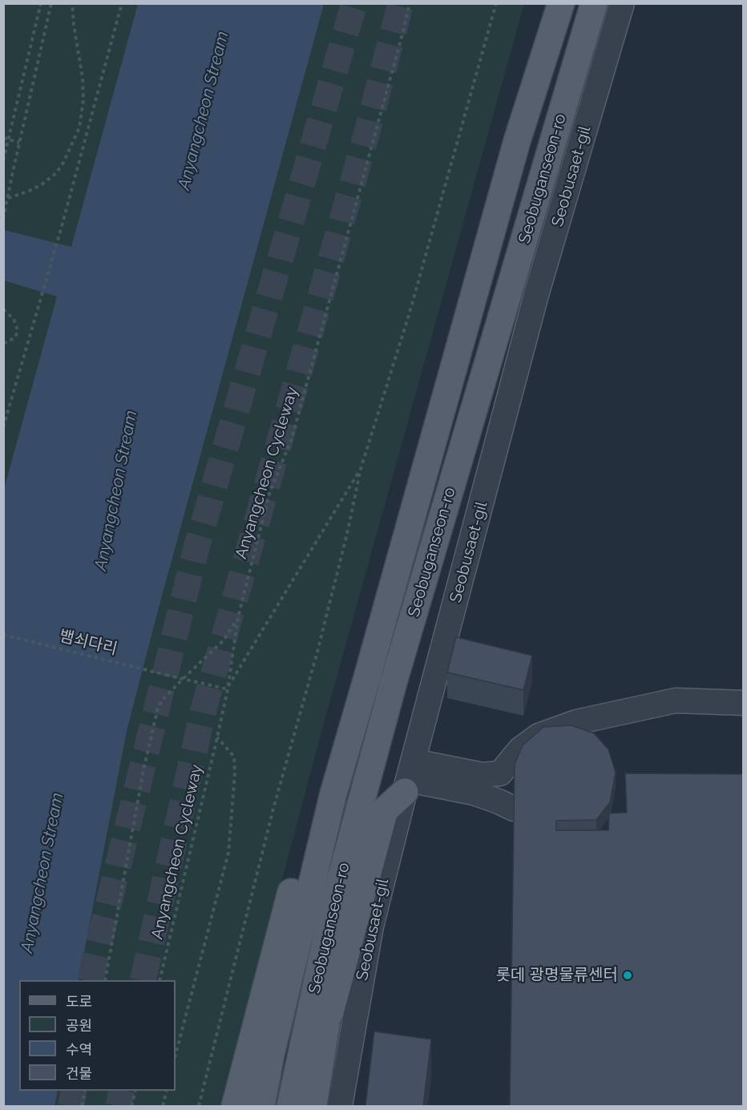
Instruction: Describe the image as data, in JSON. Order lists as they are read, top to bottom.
{
  "streets": {
    "main road": ["Seobuganseon-ro"],
    "street": ["Seobusaet-gil"],
    "path": ["Anyangcheon Cycleway", "뱀쇠다리"]
  },
  "crossings": [
    ["Anyangcheon Cycleway", "뱀쇠다리"]
  ],
  "water": ["Anyangcheon Stream"],
  "places": ["롯데 광명물류센터"],
  "legend": [
    "도로",
    "공원",
    "수역",
    "건물"
  ]
}
